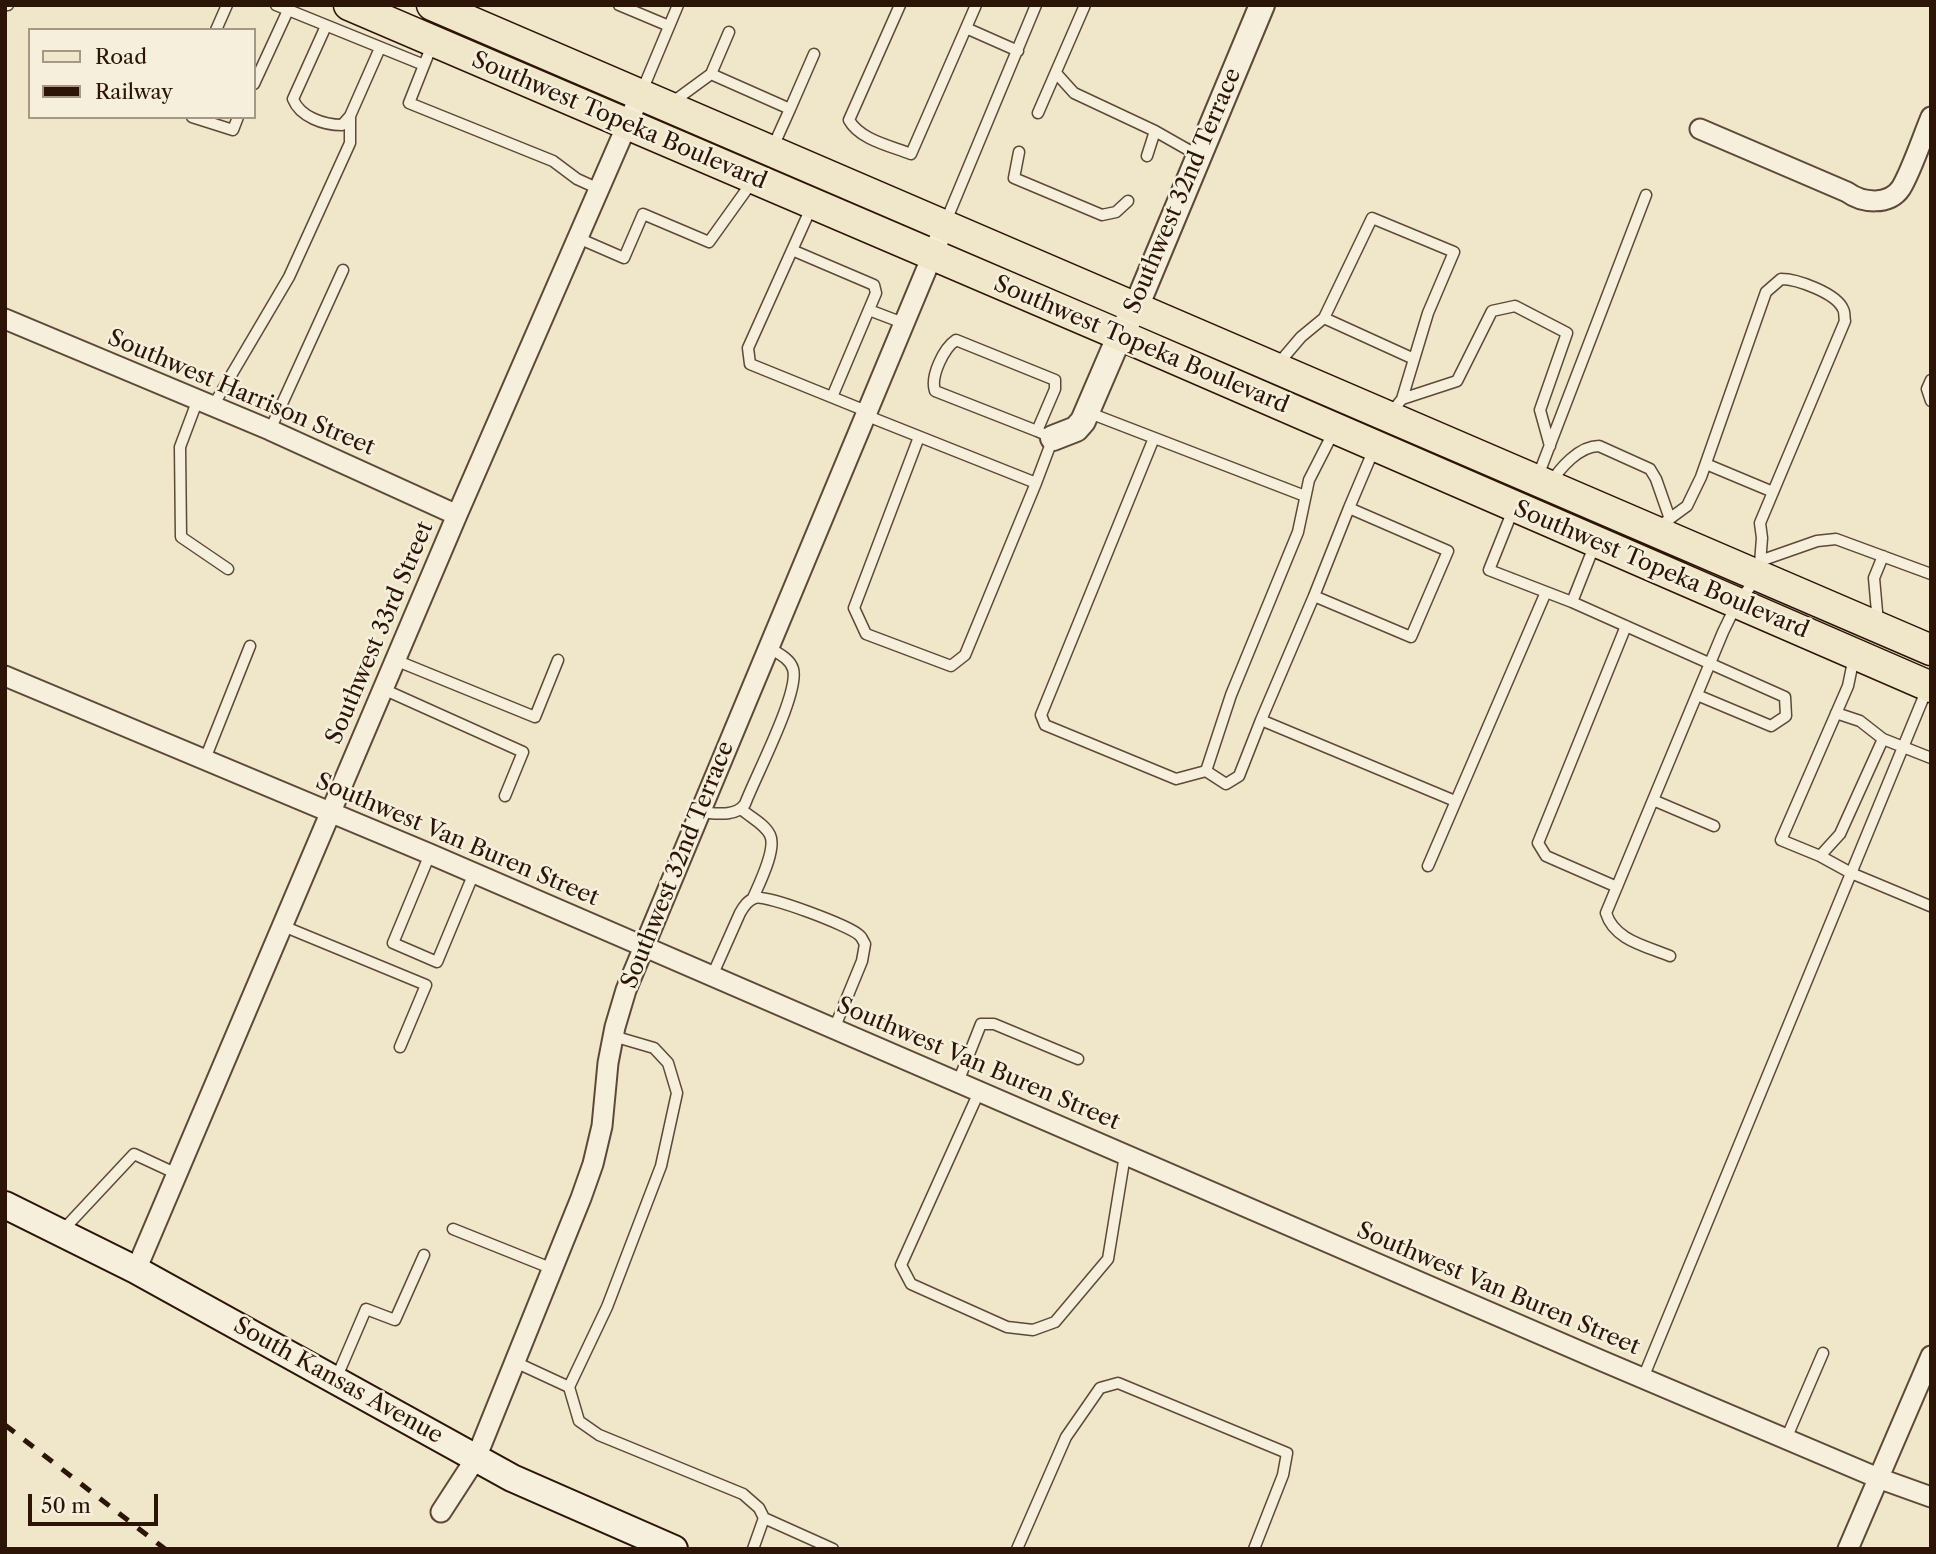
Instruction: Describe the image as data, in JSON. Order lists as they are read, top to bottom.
{
  "streets": {
    "main road": ["Southwest Topeka Boulevard", "South Kansas Avenue"],
    "street": [
      "Southwest 32nd Terrace",
      "Southwest Harrison Street",
      "Southwest 33rd Street",
      "Southwest Van Buren Street"
    ]
  },
  "crossings": [
    ["Southwest Topeka Boulevard", "Southwest 32nd Terrace"],
    ["Southwest Topeka Boulevard", "Southwest 33rd Street"],
    ["Southwest 32nd Terrace", "Southwest Van Buren Street"],
    ["Southwest 32nd Terrace", "South Kansas Avenue"],
    ["Southwest Harrison Street", "Southwest 33rd Street"],
    ["Southwest 33rd Street", "Southwest Van Buren Street"],
    ["Southwest 33rd Street", "South Kansas Avenue"]
  ],
  "legend": ["Road", "Railway"],
  "scale_bar": "50 m"
}
